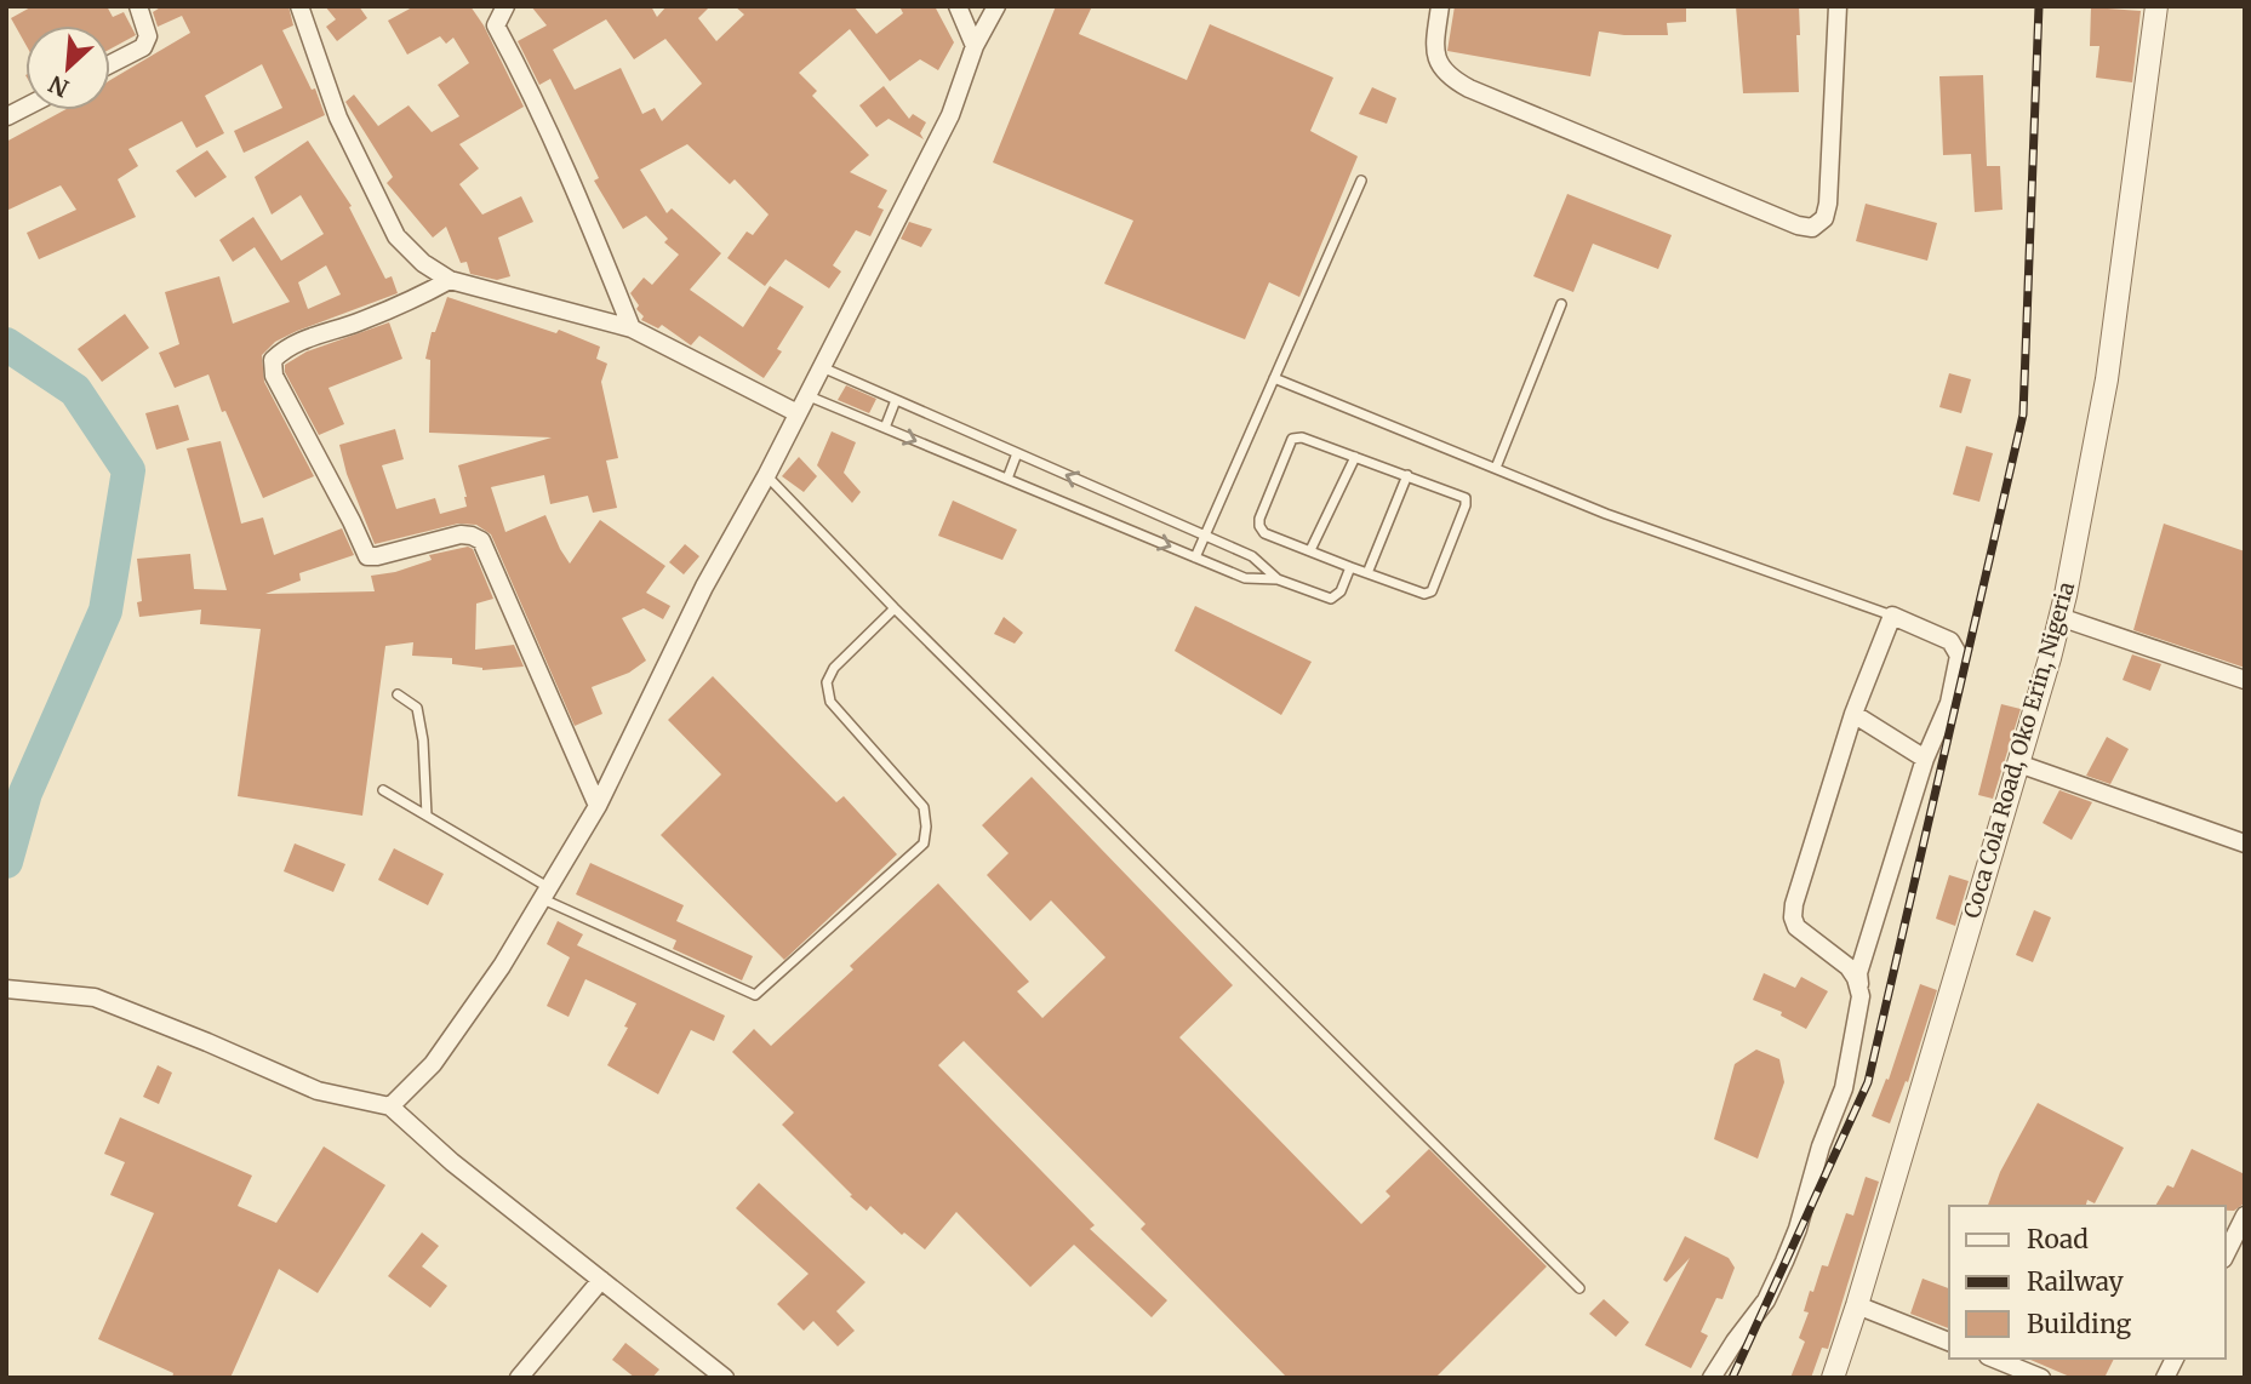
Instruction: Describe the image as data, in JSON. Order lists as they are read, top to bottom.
{
  "streets": {
    "street": ["Coca Cola Road, Oko Erin, Nigeria"]
  },
  "legend": ["Road", "Railway", "Building"],
  "north": "bottom left"
}
